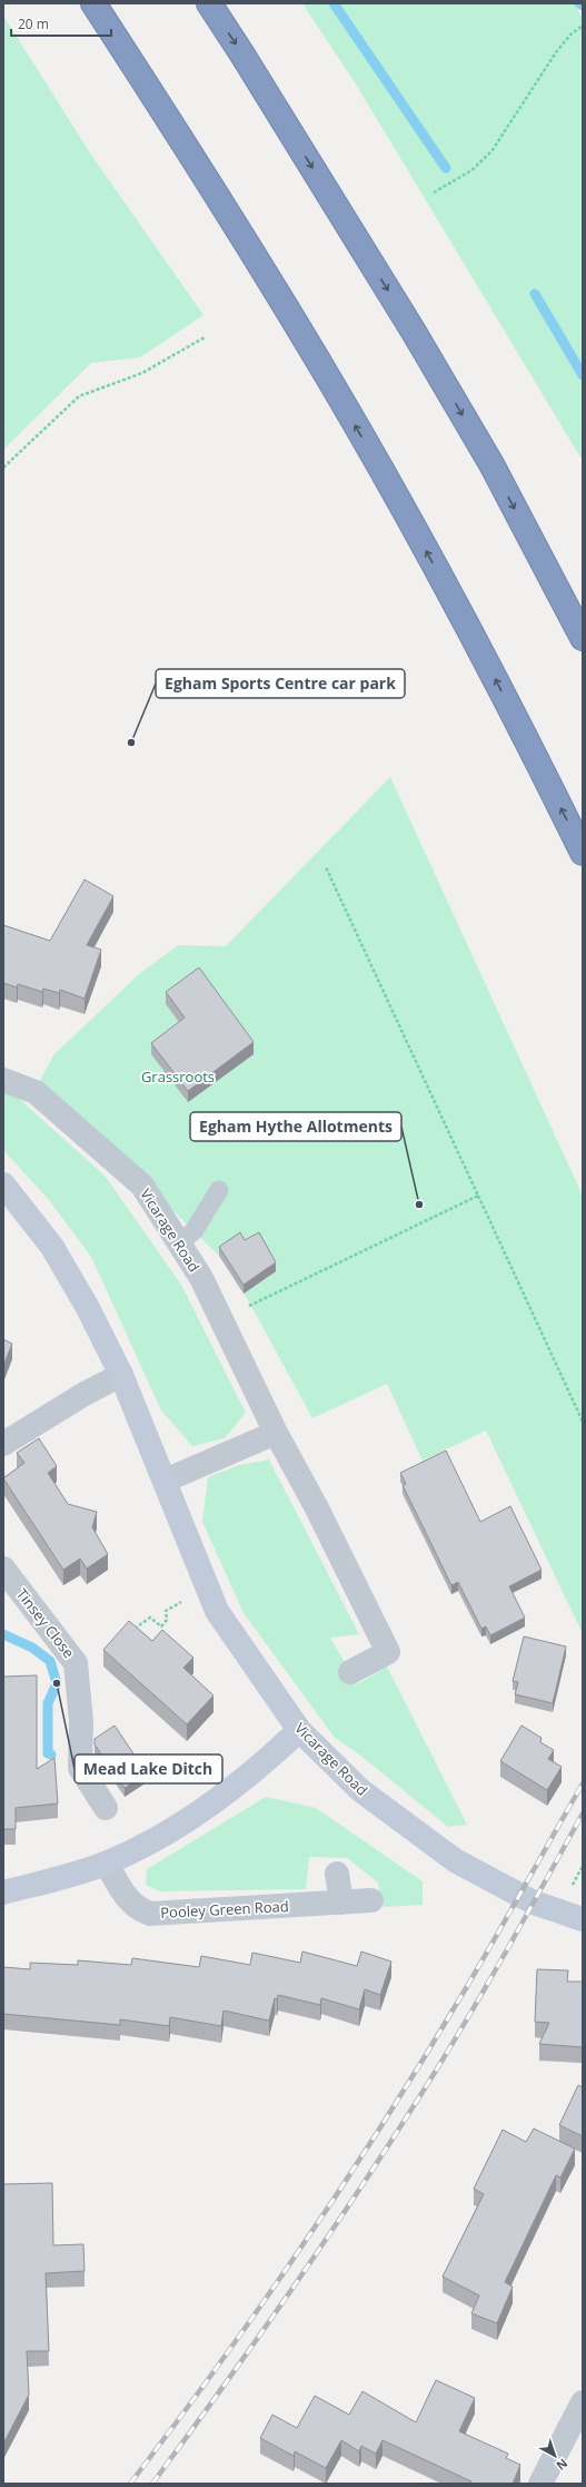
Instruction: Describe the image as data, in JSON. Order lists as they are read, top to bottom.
{
  "streets": {
    "main road": ["Vicarage Road"],
    "street": ["Tinsey Close", "Pooley Green Road"]
  },
  "parks": ["Grassroots"],
  "places": ["Egham Sports Centre car park", "Egham Hythe Allotments", "Mead Lake Ditch"],
  "scale_bar": "20 m",
  "north": "bottom right"
}
